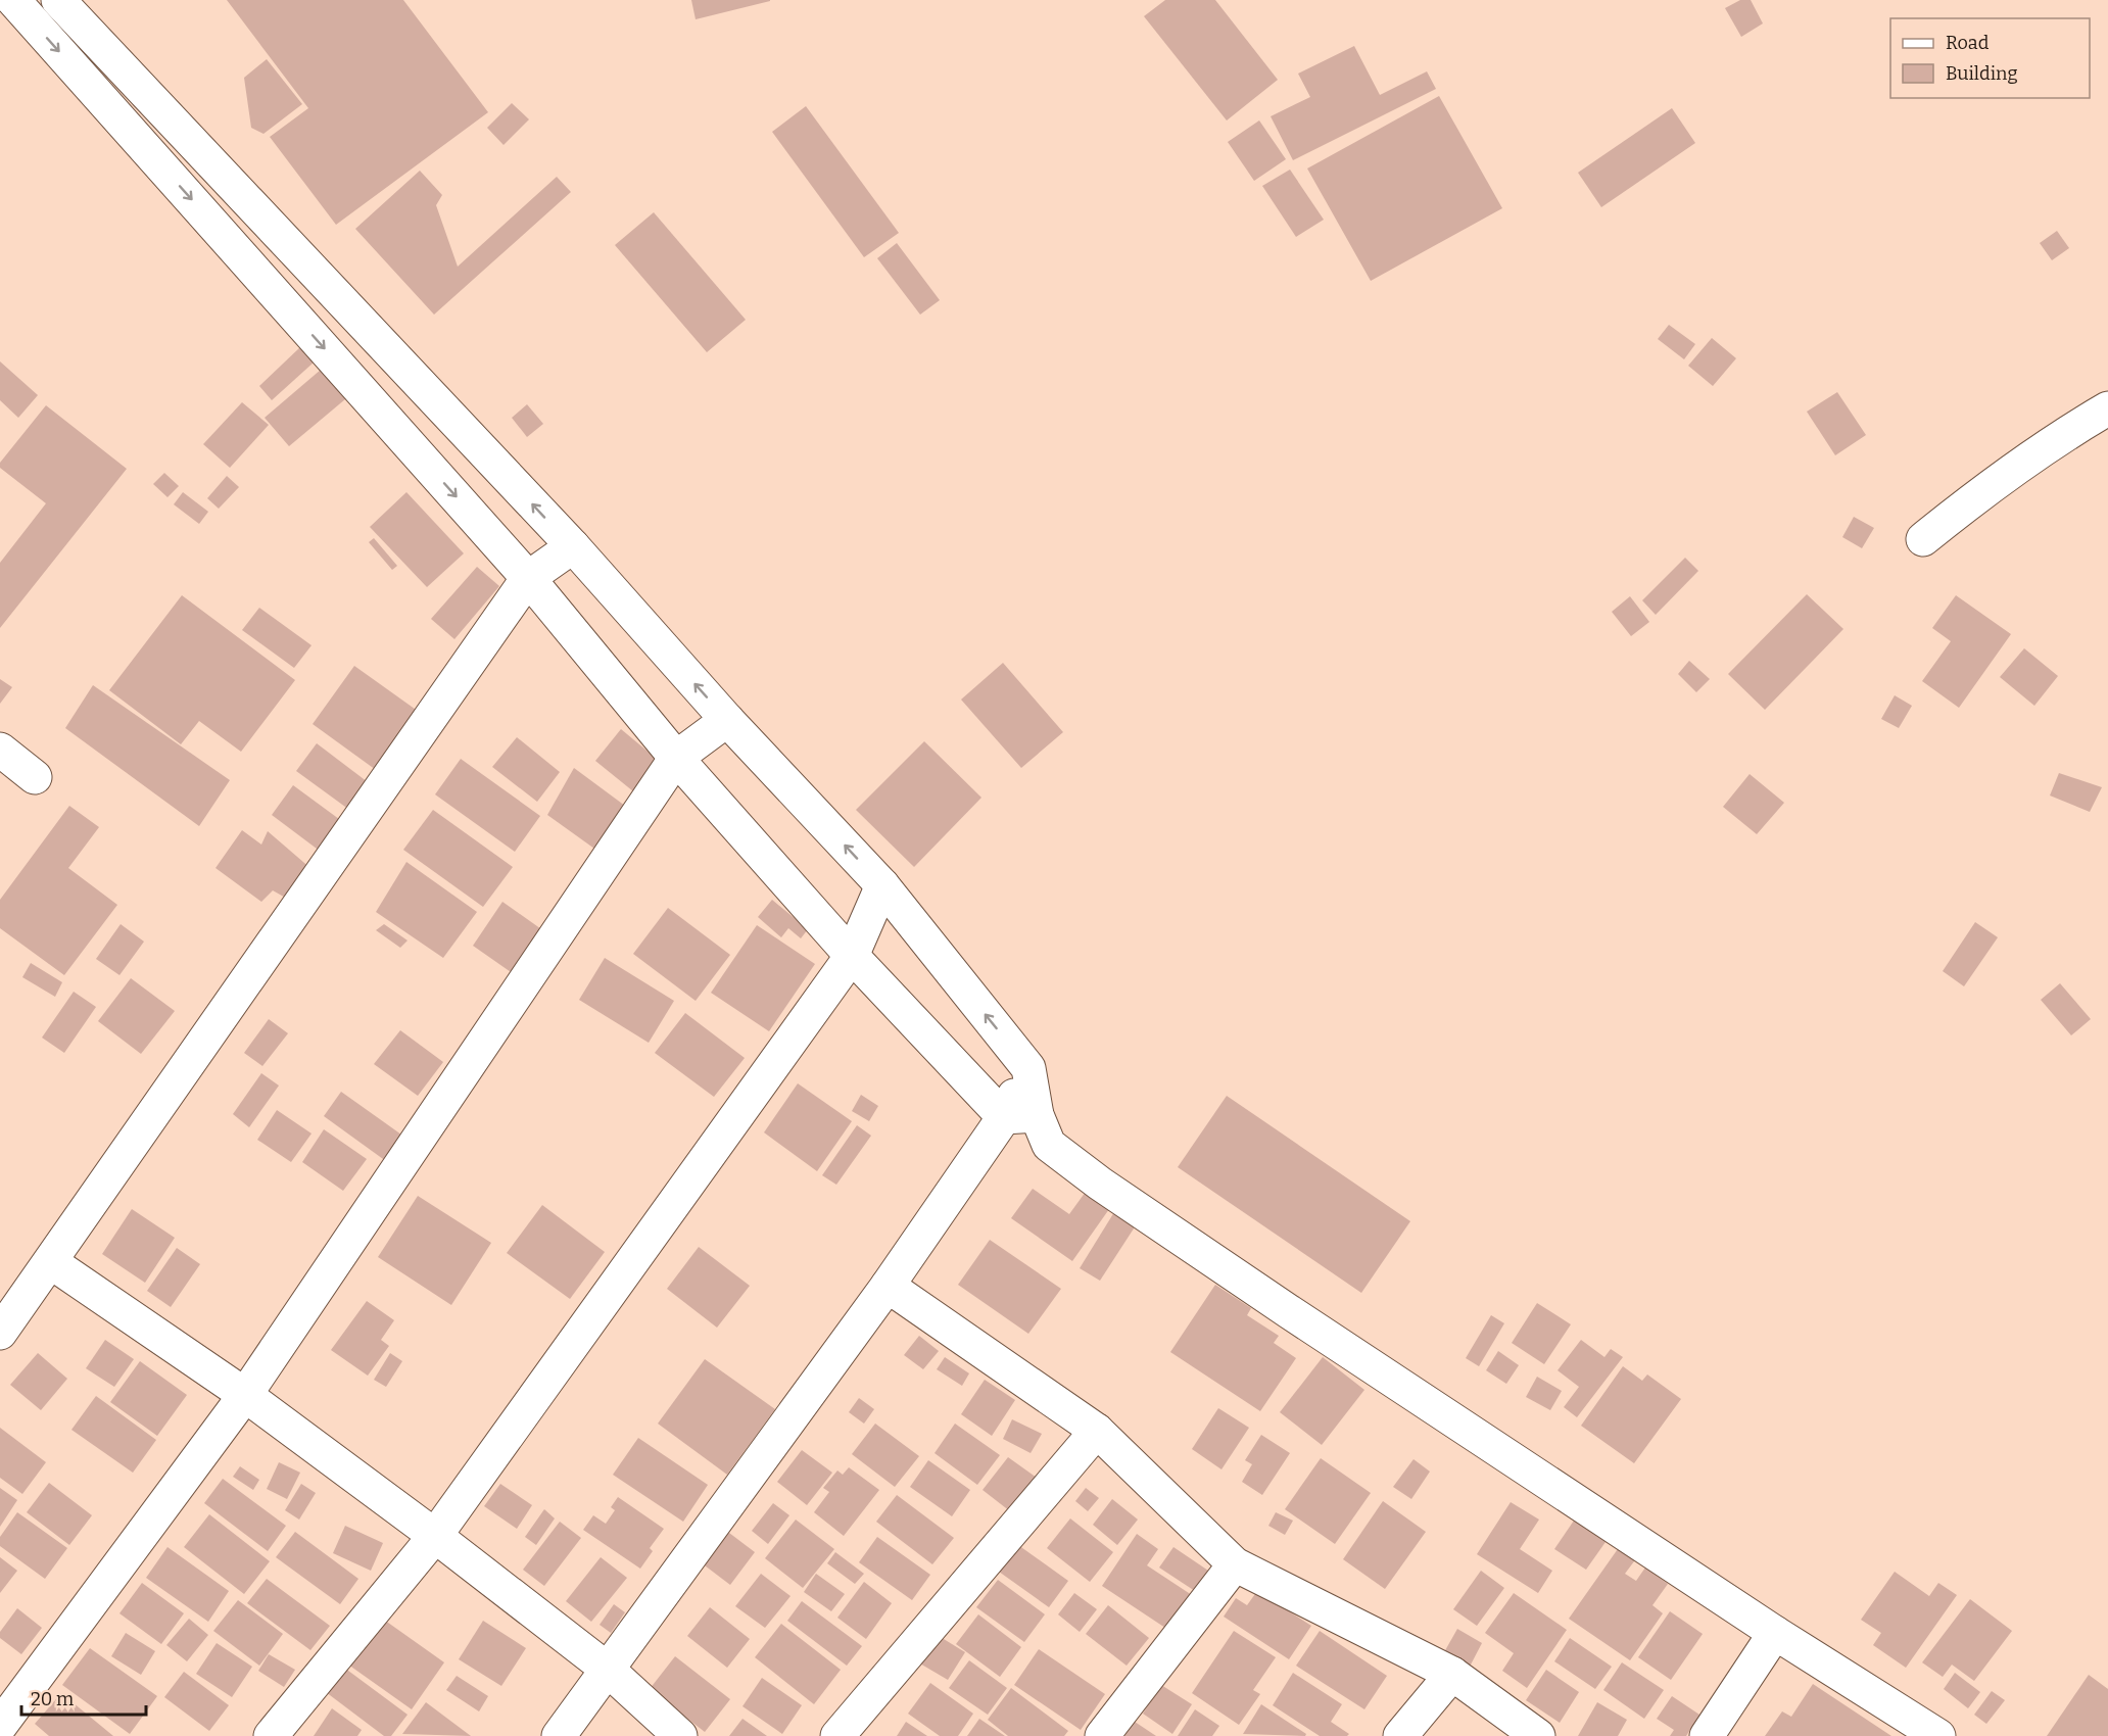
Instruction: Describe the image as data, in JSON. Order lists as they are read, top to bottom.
{
  "legend": ["Road", "Building"],
  "scale_bar": "20 m"
}
